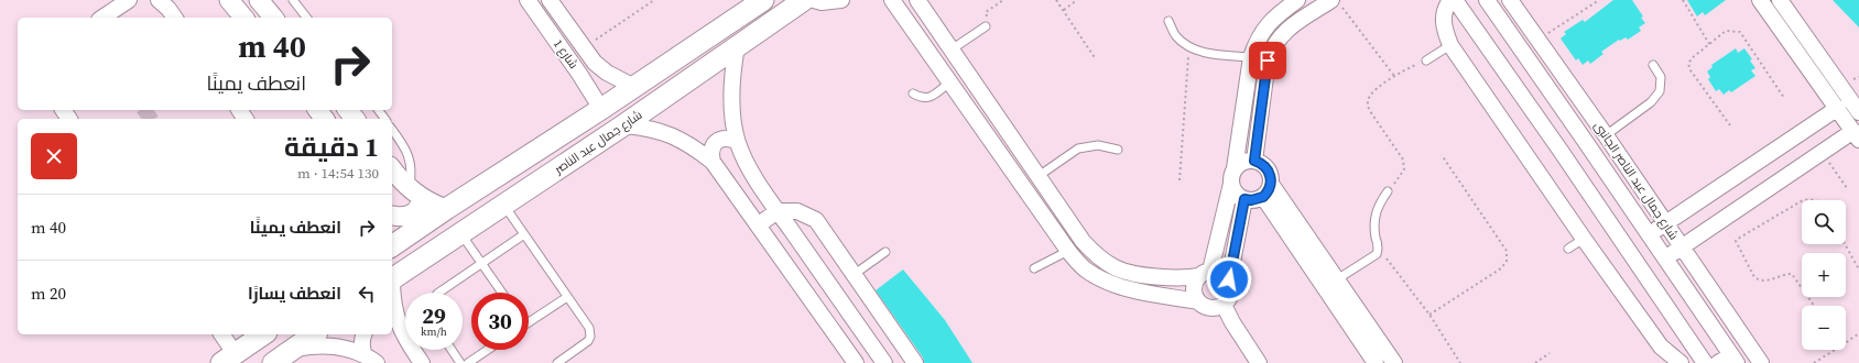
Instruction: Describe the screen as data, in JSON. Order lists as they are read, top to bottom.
{
  "streets": {
    "main road": ["شارع جمال عبد الناصر"],
    "street": ["شارع 1", "شارع جمال عبد الناصر الجانبى"]
  },
  "crossings": [
    ["شارع 1", "شارع جمال عبد الناصر"]
  ],
  "page": {
    "turn": ["40 m", "انعطف يمينًا"],
    "heading": ["1 دقيقة", "130 m · 14:54"],
    "list": [
      {
        "name": "انعطف يمينًا",
        "value": "40 m"
      },
      {
        "name": "انعطف يسارًا",
        "value": "20 m"
      }
    ],
    "map_buttons": ["+", "−"],
    "speed": "29 km/h",
    "limit": "30"
  }
}
